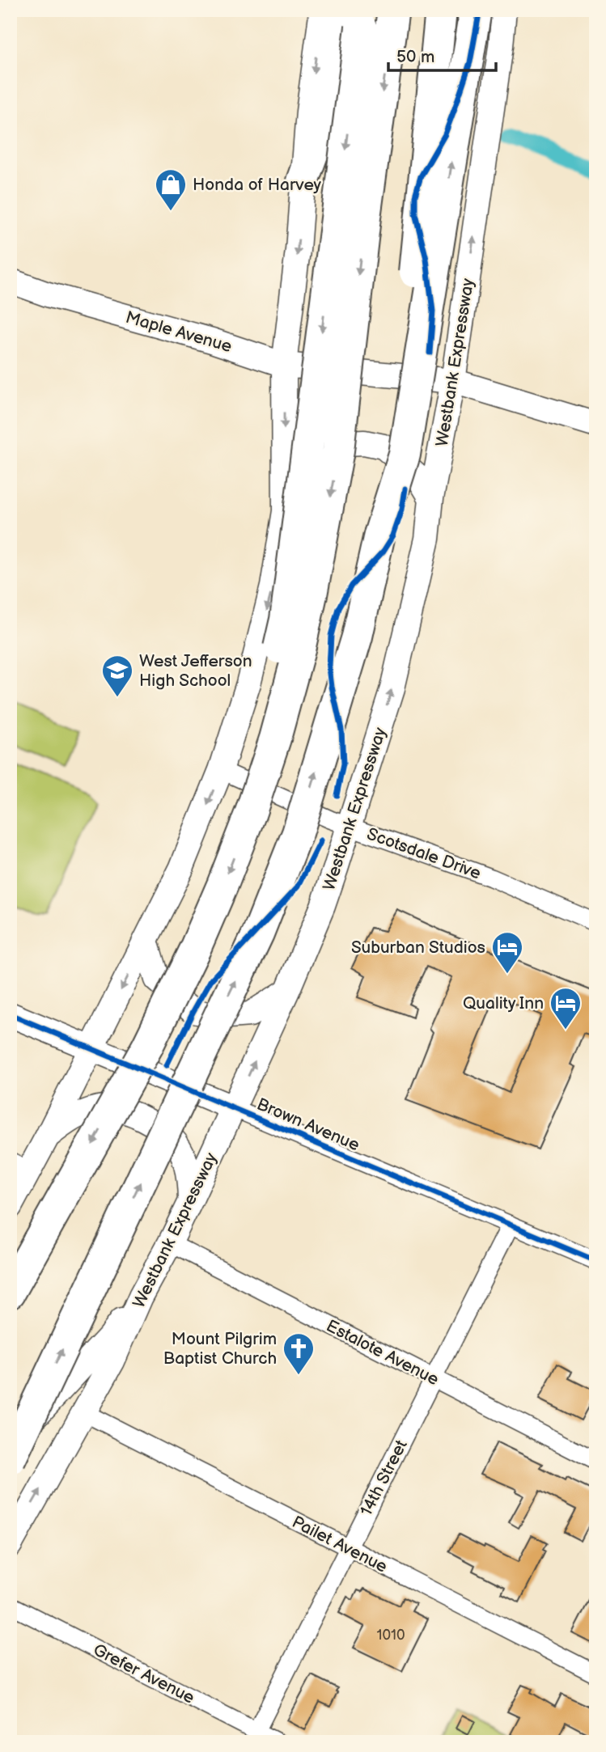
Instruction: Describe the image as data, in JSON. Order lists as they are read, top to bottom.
{
  "streets": {
    "main road": ["Maple Avenue", "Westbank Expressway", "Brown Avenue"],
    "street": [
      "Scotsdale Drive",
      "Estalote Avenue",
      "14th Street",
      "Pailet Avenue",
      "Grefer Avenue"
    ]
  },
  "crossings": [
    ["Maple Avenue", "Westbank Expressway"],
    ["Westbank Expressway", "Scotsdale Drive"],
    ["Westbank Expressway", "Brown Avenue"],
    ["Westbank Expressway", "Estalote Avenue"],
    ["Westbank Expressway", "Pailet Avenue"],
    ["Brown Avenue", "14th Street"],
    ["Estalote Avenue", "14th Street"],
    ["14th Street", "Pailet Avenue"],
    ["14th Street", "Grefer Avenue"]
  ],
  "places": {
    "shop": ["Honda of Harvey"],
    "school or university": ["West Jefferson High School"],
    "hotel": ["Suburban Studios", "Quality Inn"],
    "church": ["Mount Pilgrim Baptist Church"]
  },
  "house_numbers": ["1010"],
  "scale_bar": "50 m"
}
